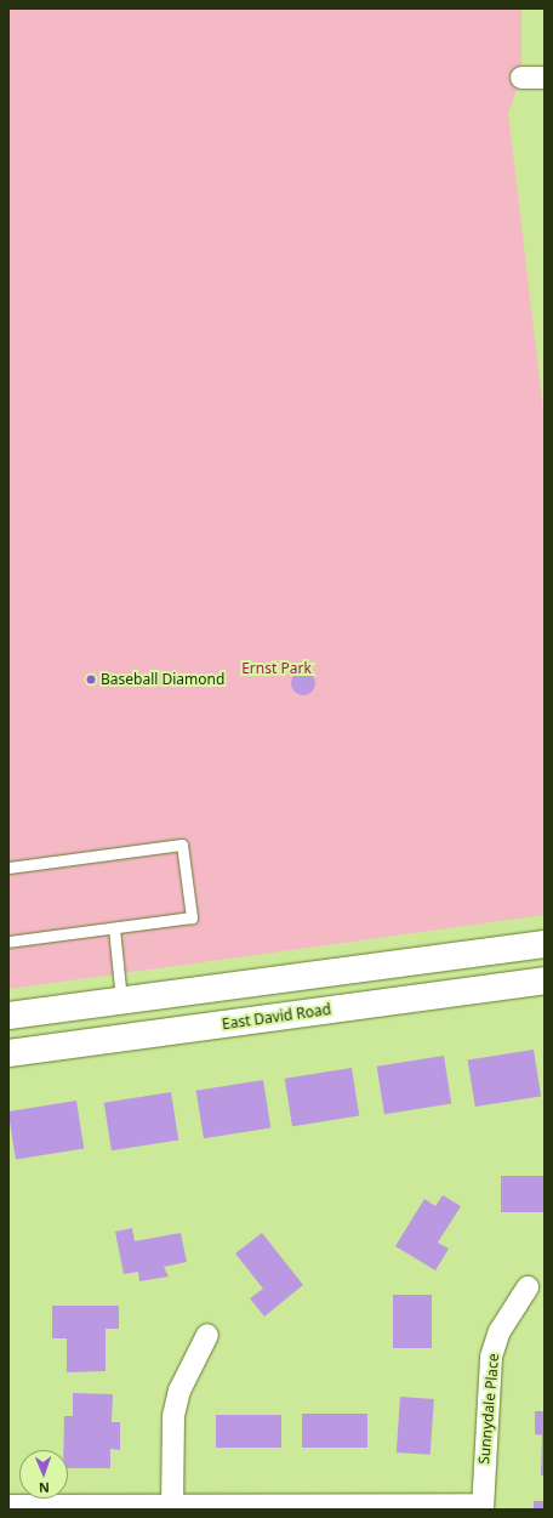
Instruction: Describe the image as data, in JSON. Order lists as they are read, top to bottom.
{
  "streets": {
    "street": ["East David Road", "Sunnydale Place"]
  },
  "parks": ["Ernst Park"],
  "places": ["Baseball Diamond"],
  "north": "bottom"
}
